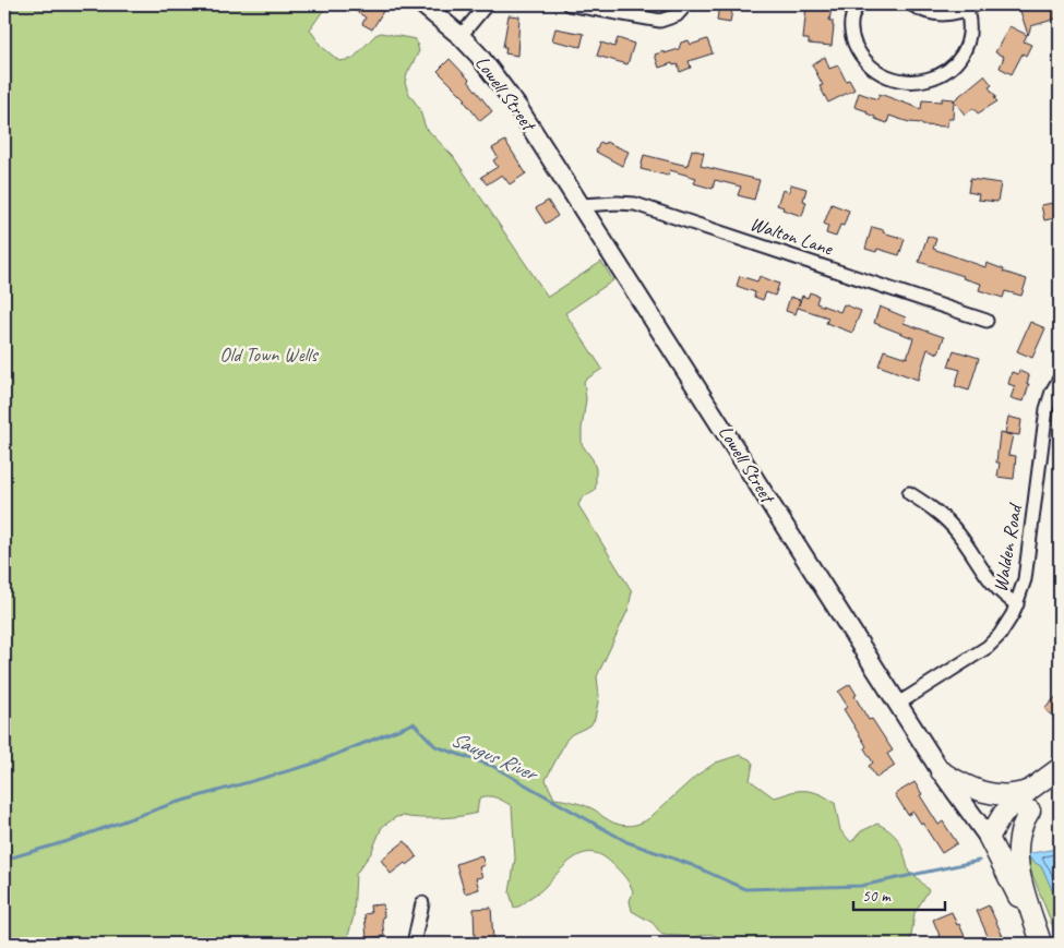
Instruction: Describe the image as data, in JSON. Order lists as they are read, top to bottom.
{
  "streets": {
    "main road": ["Lowell Street"],
    "street": ["Walton Lane", "Walden Road"]
  },
  "crossings": [
    ["Lowell Street", "Walton Lane"],
    ["Lowell Street", "Walden Road"]
  ],
  "water": ["Saugus River"],
  "parks": ["Old Town Wells"],
  "scale_bar": "50 m"
}
